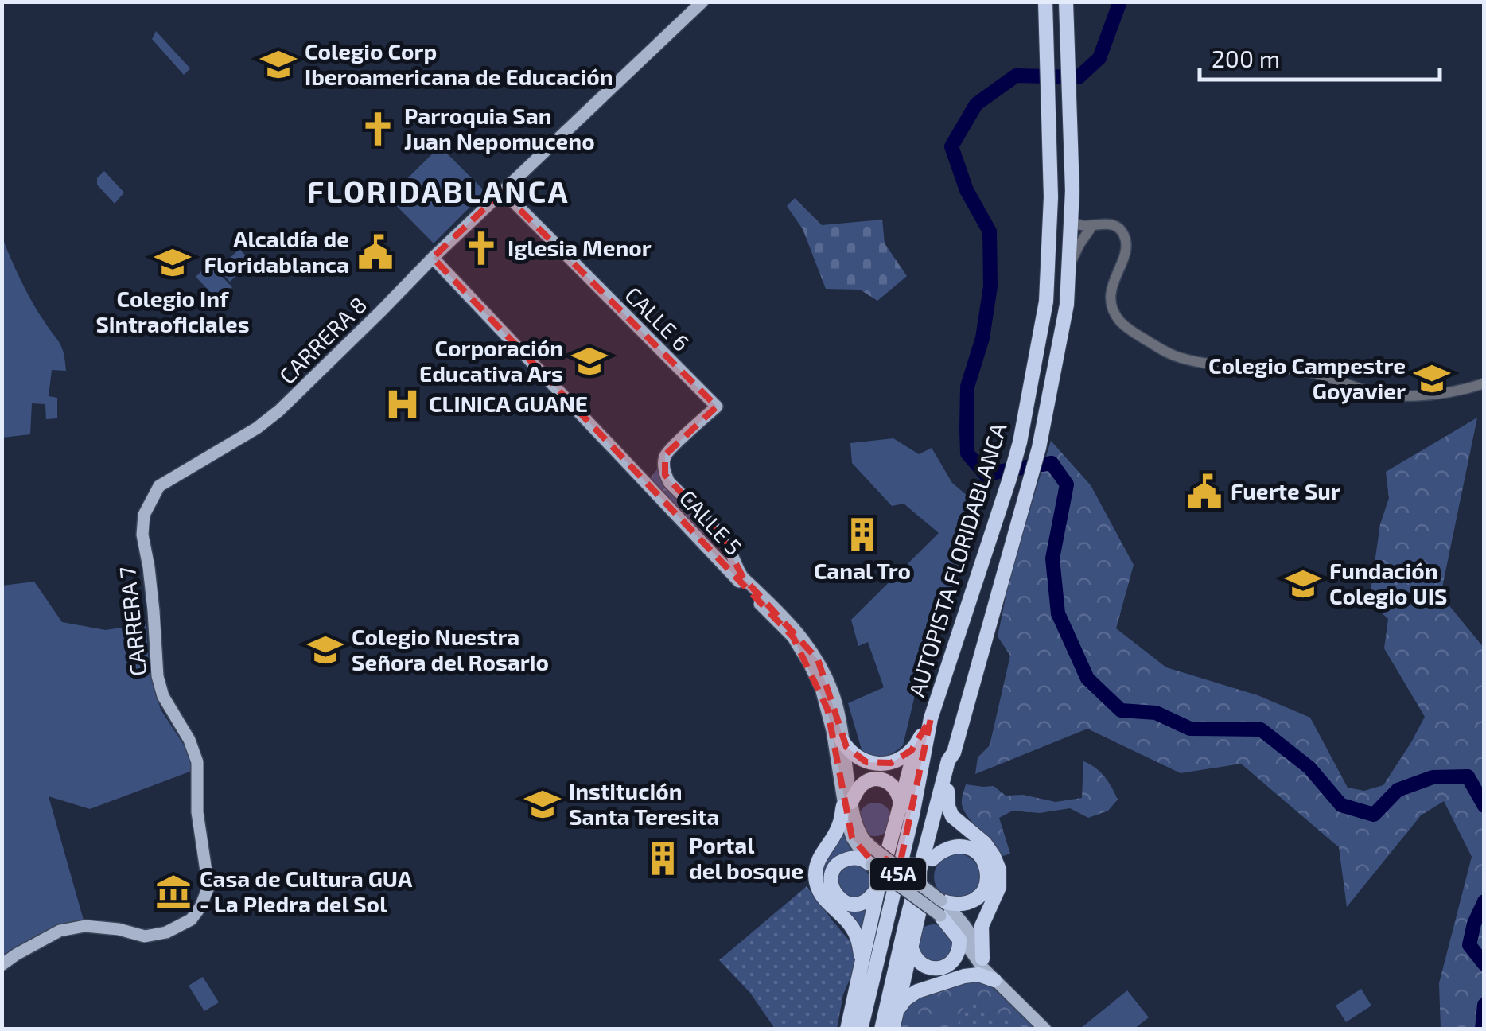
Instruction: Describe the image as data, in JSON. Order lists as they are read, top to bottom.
{
  "streets": {
    "highway": ["AUTOPISTA FLORIDABLANCA", "45A"],
    "main road": [
      "CALLE 6",
      "CARRERA 8",
      "CALLE 5",
      "CARRERA 7"
    ]
  },
  "crossings": [
    ["CALLE 6", "CARRERA 8"],
    ["CALLE 6", "CALLE 5"],
    ["CARRERA 8", "CALLE 5"],
    ["CARRERA 8", "CARRERA 7"],
    ["AUTOPISTA FLORIDABLANCA", "45A"]
  ],
  "districts": ["FLORIDABLANCA"],
  "places": {
    "school or university": [
      "Colegio Corp Iberoamericana de Educación",
      "Colegio Inf Sintraoficiales",
      "Corporación Educativa Ars",
      "Colegio Campestre Goyavier",
      "Fundación Colegio UIS",
      "Colegio Nuestra Señora del Rosario",
      "Institución Santa Teresita"
    ],
    "church": ["Parroquia San Juan Nepomuceno", "Iglesia Menor"],
    "public building": ["Alcaldía de Floridablanca", "Fuerte Sur"],
    "hospital": ["CLINICA GUANE"],
    "building": ["Canal Tro", "Portal del bosque"],
    "museum": ["Casa de Cultura GUA - La Piedra del Sol"]
  },
  "scale_bar": "200 m"
}
